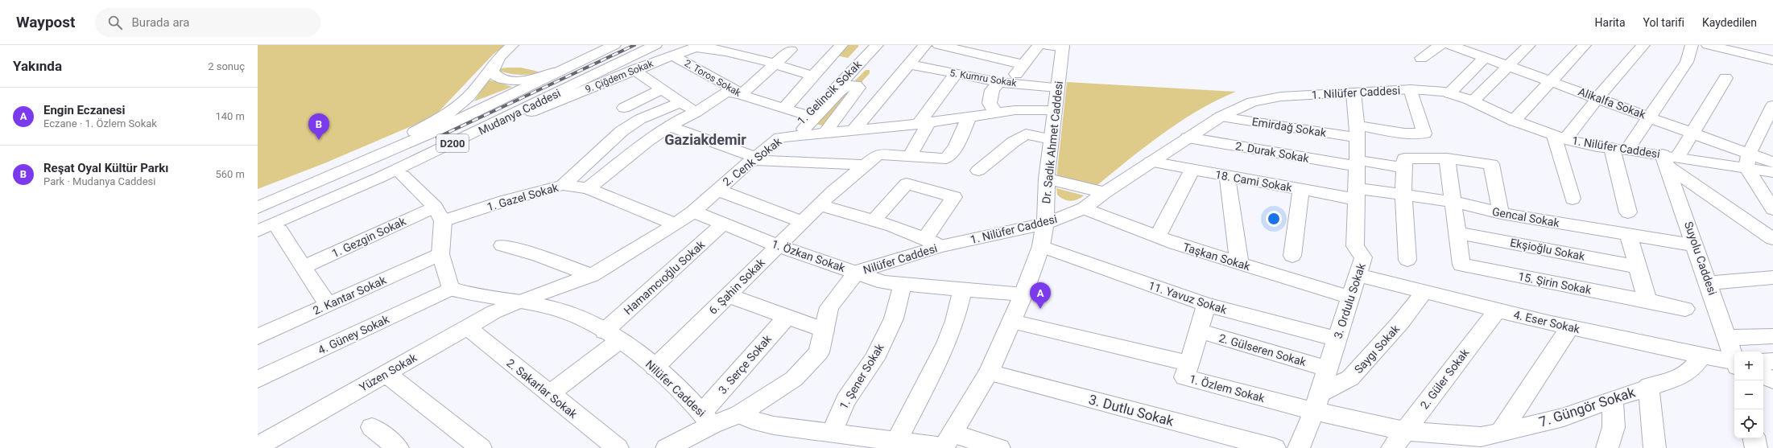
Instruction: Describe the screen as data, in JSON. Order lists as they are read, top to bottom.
{
  "streets": {
    "main road": [
      "9. Çiğdem Sokak",
      "2. Toros Sokak",
      "5. Kumru Sokak",
      "1. Gelincik Sokak",
      "1. Nilüfer Caddesi",
      "Alikalfa Sokak",
      "Mudanya Caddesi",
      "Emirdağ Sokak",
      "Dr. Sadık Ahmet Caddesi",
      "D200",
      "2. Durak Sokak",
      "2. Cenk Sokak",
      "18. Cami Sokak",
      "1. Gazel Sokak",
      "Gencal Sokak",
      "1. Gezgin Sokak",
      "Ekşioğlu Sokak",
      "1. Özkan Sokak",
      "Taşkan Sokak",
      "Suyolu Caddesi",
      "Nilüfer Caddesi",
      "Hamamcıoğlu Sokak",
      "15. Şirin Sokak",
      "6. Şahin Sokak",
      "2. Kantar Sokak",
      "11. Yavuz Sokak",
      "3. Ordulu Sokak",
      "4. Eser Sokak",
      "4. Güney Sokak",
      "Saygı Sokak",
      "2. Gülseren Sokak",
      "3. Serçe Sokak",
      "Yüzen Sokak",
      "1. Şener Sokak",
      "2. Güler Sokak",
      "2. Sakarlar Sokak",
      "1. Özlem Sokak",
      "7. Güngör Sokak",
      "3. Dutlu Sokak"
    ]
  },
  "crossings": [
    ["9. Çiğdem Sokak", "2. Toros Sokak"],
    ["2. Toros Sokak", "1. Gelincik Sokak"],
    ["5. Kumru Sokak", "Dr. Sadık Ahmet Caddesi"],
    ["1. Gelincik Sokak", "2. Cenk Sokak"],
    ["1. Nilüfer Caddesi", "Alikalfa Sokak"],
    ["1. Nilüfer Caddesi", "Emirdağ Sokak"],
    ["1. Nilüfer Caddesi", "Dr. Sadık Ahmet Caddesi"],
    ["1. Nilüfer Caddesi", "2. Durak Sokak"],
    ["1. Nilüfer Caddesi", "18. Cami Sokak"],
    ["1. Nilüfer Caddesi", "Taşkan Sokak"],
    ["1. Nilüfer Caddesi", "Suyolu Caddesi"],
    ["1. Nilüfer Caddesi", "Nilüfer Caddesi"],
    ["1. Nilüfer Caddesi", "3. Ordulu Sokak"],
    ["Emirdağ Sokak", "3. Ordulu Sokak"],
    ["Dr. Sadık Ahmet Caddesi", "2. Cenk Sokak"],
    ["Dr. Sadık Ahmet Caddesi", "1. Özkan Sokak"],
    ["Dr. Sadık Ahmet Caddesi", "11. Yavuz Sokak"],
    ["Dr. Sadık Ahmet Caddesi", "1. Özlem Sokak"],
    ["Dr. Sadık Ahmet Caddesi", "3. Dutlu Sokak"],
    ["2. Durak Sokak", "Gencal Sokak"],
    ["2. Durak Sokak", "3. Ordulu Sokak"],
    ["2. Cenk Sokak", "1. Gazel Sokak"],
    ["2. Cenk Sokak", "1. Özkan Sokak"],
    ["2. Cenk Sokak", "Nilüfer Caddesi"],
    ["2. Cenk Sokak", "Yüzen Sokak"],
    ["18. Cami Sokak", "Gencal Sokak"],
    ["18. Cami Sokak", "3. Ordulu Sokak"],
    ["1. Gazel Sokak", "1. Gezgin Sokak"],
    ["Gencal Sokak", "Suyolu Caddesi"],
    ["Gencal Sokak", "3. Ordulu Sokak"],
    ["Ekşioğlu Sokak", "15. Şirin Sokak"],
    ["1. Özkan Sokak", "Nilüfer Caddesi"],
    ["1. Özkan Sokak", "Hamamcıoğlu Sokak"],
    ["1. Özkan Sokak", "6. Şahin Sokak"],
    ["1. Özkan Sokak", "1. Şener Sokak"],
    ["Taşkan Sokak", "3. Ordulu Sokak"],
    ["Nilüfer Caddesi", "Hamamcıoğlu Sokak"],
    ["Nilüfer Caddesi", "6. Şahin Sokak"],
    ["Nilüfer Caddesi", "4. Güney Sokak"],
    ["Nilüfer Caddesi", "3. Serçe Sokak"],
    ["Nilüfer Caddesi", "Yüzen Sokak"],
    ["Hamamcıoğlu Sokak", "2. Sakarlar Sokak"],
    ["11. Yavuz Sokak", "3. Ordulu Sokak"],
    ["3. Ordulu Sokak", "4. Eser Sokak"],
    ["3. Ordulu Sokak", "Saygı Sokak"],
    ["3. Ordulu Sokak", "2. Gülseren Sokak"],
    ["3. Ordulu Sokak", "1. Özlem Sokak"],
    ["4. Eser Sokak", "Saygı Sokak"],
    ["4. Eser Sokak", "2. Güler Sokak"],
    ["4. Eser Sokak", "7. Güngör Sokak"],
    ["Saygı Sokak", "1. Özlem Sokak"],
    ["Yüzen Sokak", "2. Sakarlar Sokak"],
    ["2. Güler Sokak", "1. Özlem Sokak"],
    ["2. Güler Sokak", "7. Güngör Sokak"],
    ["1. Özlem Sokak", "7. Güngör Sokak"]
  ],
  "districts": ["Gaziakdemir"],
  "page": {
    "header": "Waypost",
    "search": "Burada ara",
    "nav": ["Harita", "Yol tarifi", "Kaydedilen"],
    "heading": ["Yakında", "2 sonuç"],
    "list": [
      {
        "mark": "A",
        "name": "Engin Eczanesi",
        "note": "Eczane · 1. Özlem Sokak",
        "value": "140 m"
      },
      {
        "mark": "B",
        "name": "Reşat Oyal Kültür Parkı",
        "note": "Park · Mudanya Caddesi",
        "value": "560 m"
      }
    ],
    "pins": ["B", "A"],
    "map_buttons": ["+", "−"]
  }
}
